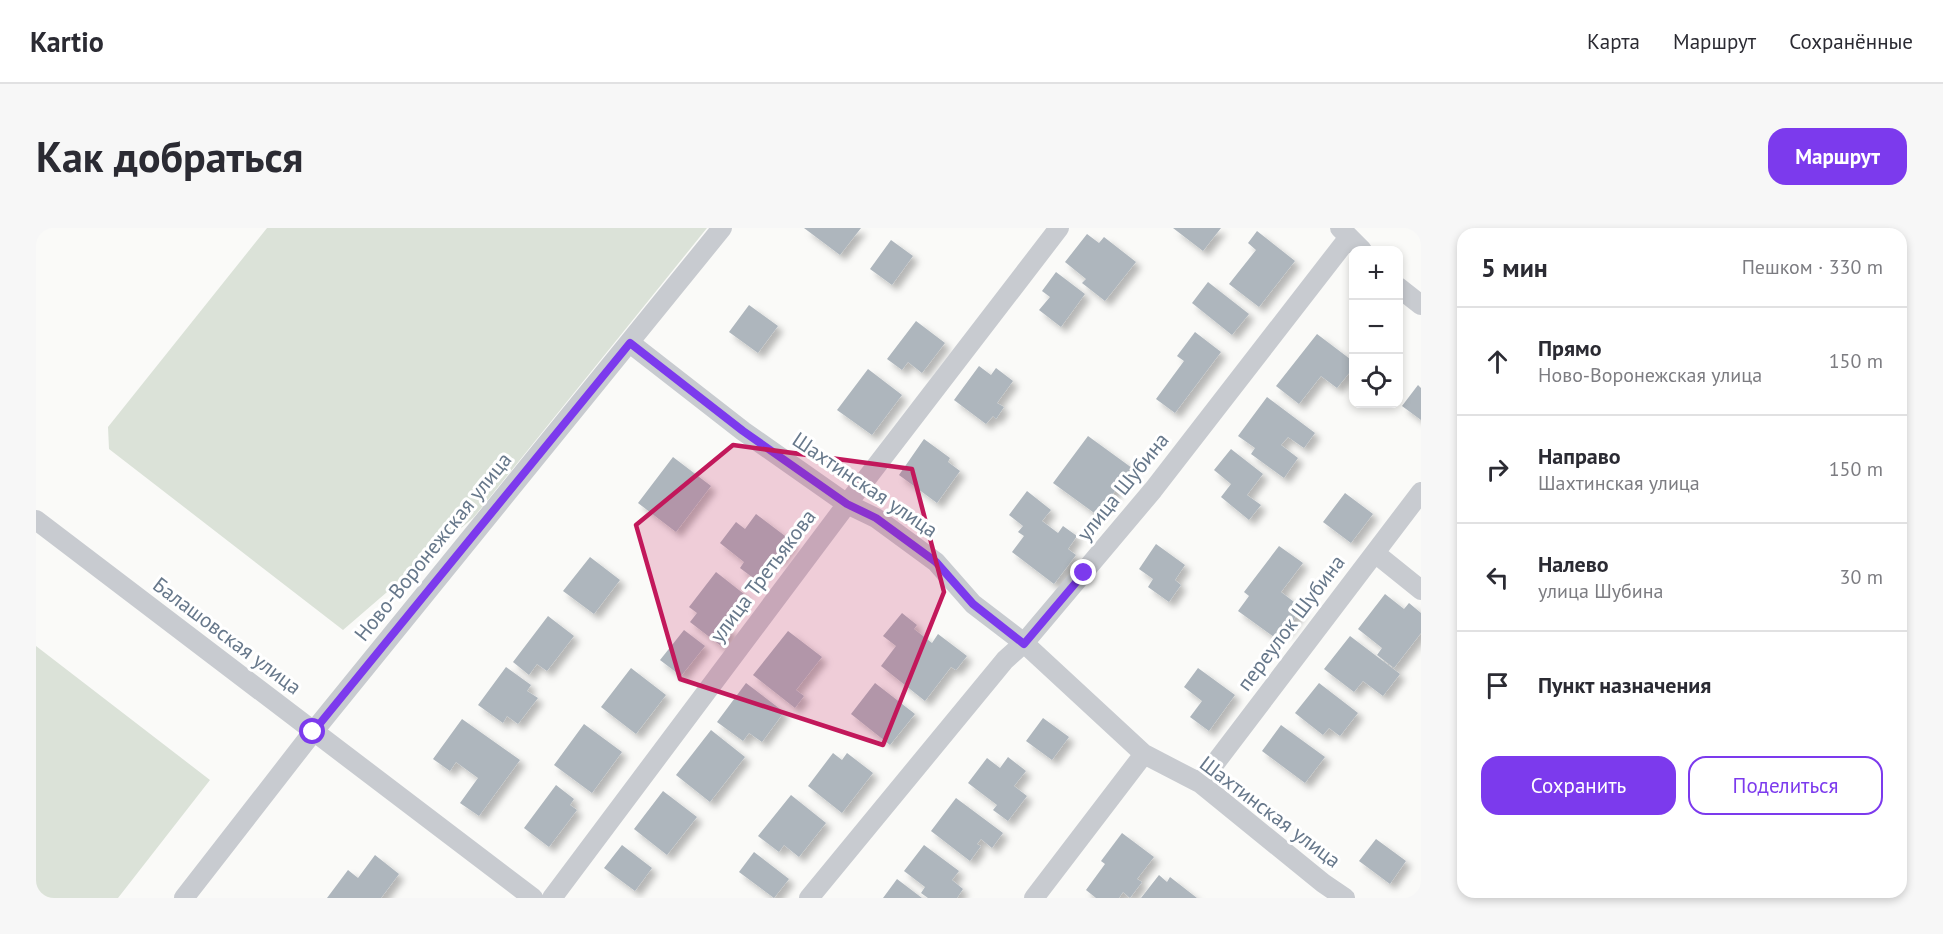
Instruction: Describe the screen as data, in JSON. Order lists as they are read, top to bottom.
{
  "streets": {
    "street": [
      "Шахтинская улица",
      "улица Шубина",
      "Ново-Воронежская улица",
      "улица Третьякова",
      "переулок Шубина",
      "Балашовская улица"
    ]
  },
  "crossings": [
    ["Шахтинская улица", "улица Шубина"],
    ["Шахтинская улица", "Ново-Воронежская улица"],
    ["Шахтинская улица", "улица Третьякова"],
    ["Шахтинская улица", "переулок Шубина"],
    ["Ново-Воронежская улица", "Балашовская улица"]
  ],
  "page": {
    "header": "Kartio",
    "nav": ["Карта", "Маршрут", "Сохранённые"],
    "buttons": [
      "Маршрут",
      ["Сохранить", "Поделиться"]
    ],
    "title": "Как добраться",
    "heading": ["5 мин", "Пешком · 330 m"],
    "map_buttons": ["+", "−"],
    "list": [
      ["Прямо", "Ново-Воронежская улица", "150 m"],
      ["Направо", "Шахтинская улица", "150 m"],
      ["Налево", "улица Шубина", "30 m"],
      "Пункт назначения"
    ]
  }
}
